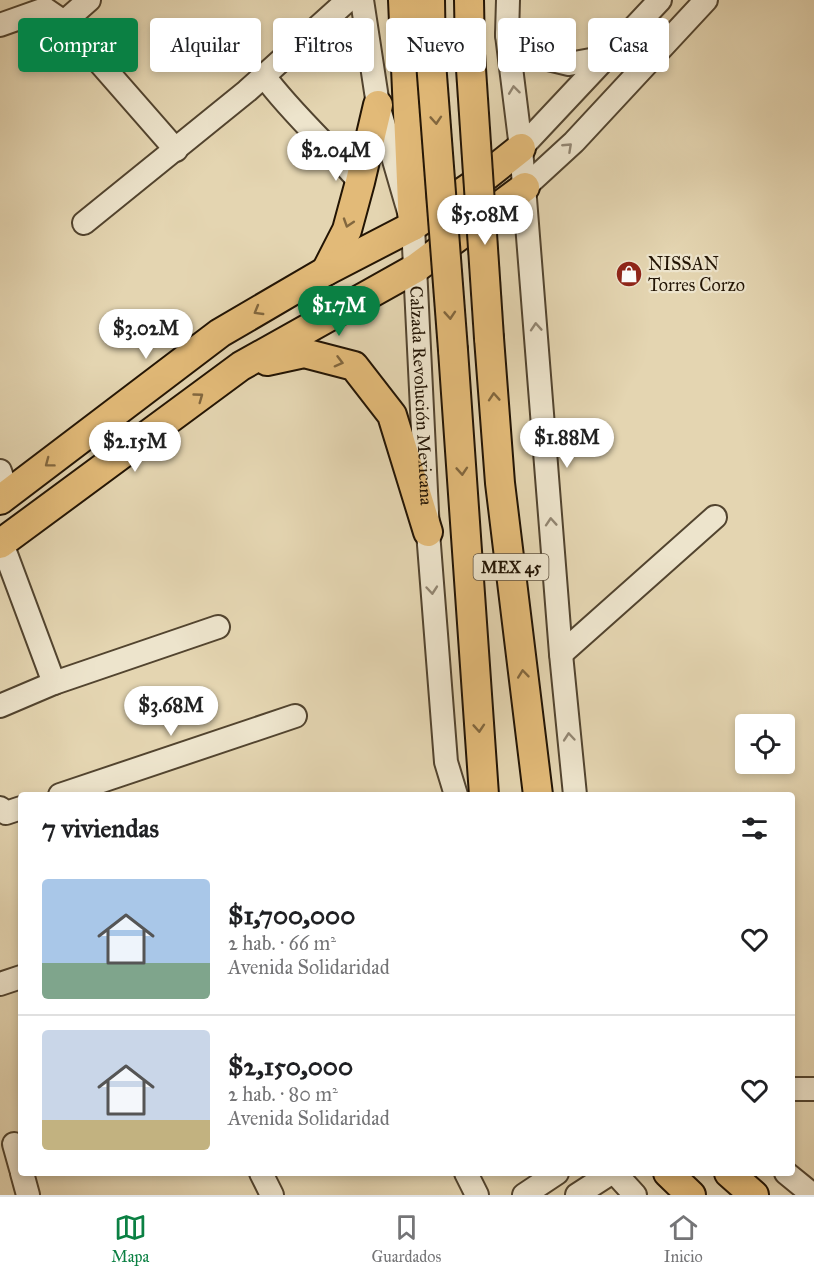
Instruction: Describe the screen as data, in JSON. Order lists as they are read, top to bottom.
{
  "streets": {
    "main road": ["MEX 45"],
    "street": ["Calzada Revolución Mexicana"]
  },
  "places": {
    "shop": ["NISSAN Torres Corzo"]
  },
  "page": {
    "chip": [
      "Comprar",
      "Alquilar",
      "Filtros",
      "Nuevo",
      "Piso",
      "Casa"
    ],
    "price": [
      "$2.04M",
      "$5.08M",
      "$1.7M",
      "$3.02M",
      "$1.88M",
      "$2.15M",
      "$3.68M"
    ],
    "heading": "7 viviendas",
    "list": [
      {
        "name": "$1,700,000",
        "note": "2 hab. · 66 m² · Avenida Solidaridad"
      },
      {
        "name": "$2,150,000",
        "note": "2 hab. · 80 m² · Avenida Solidaridad"
      }
    ],
    "tabs": ["Mapa", "Guardados", "Inicio"]
  }
}
